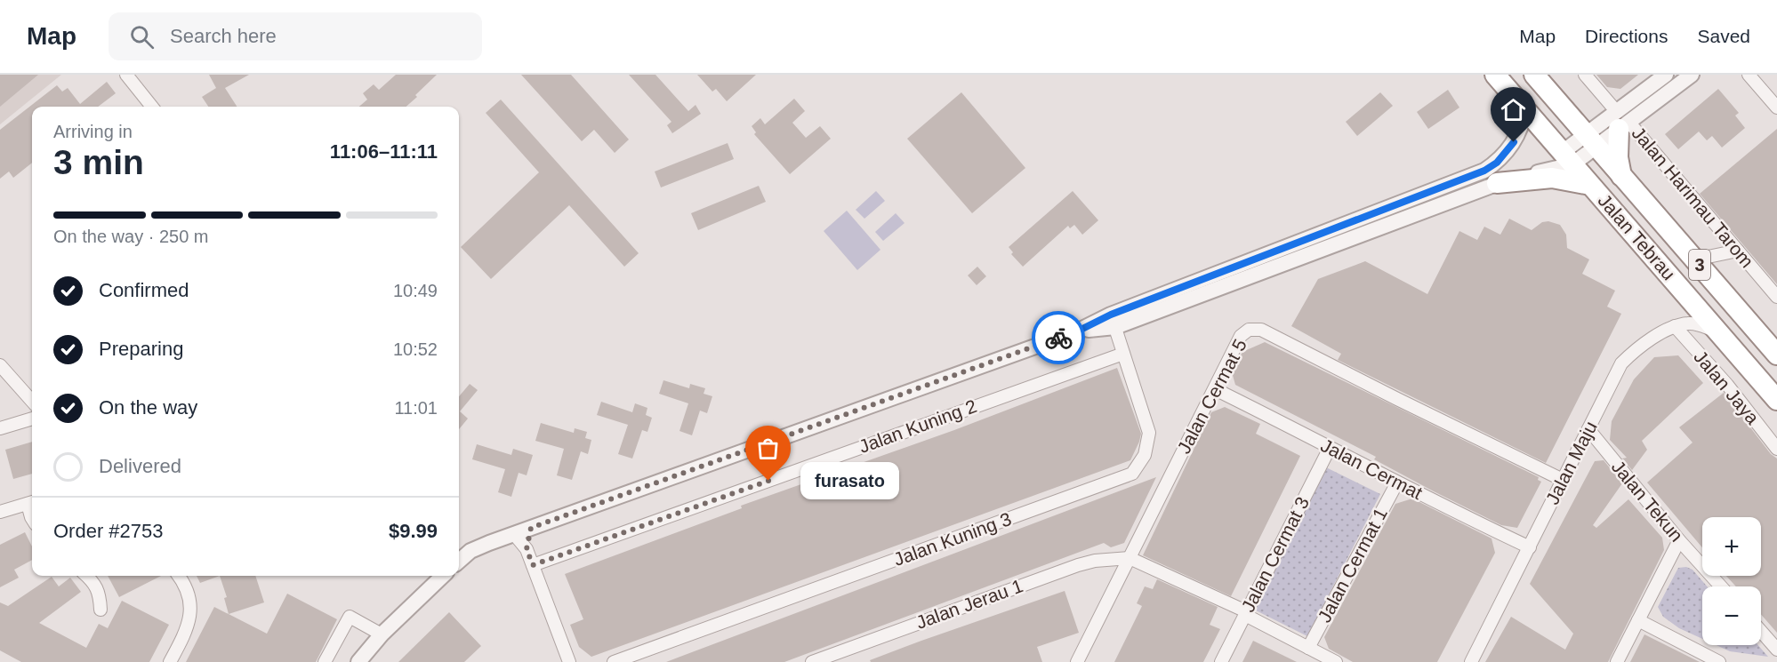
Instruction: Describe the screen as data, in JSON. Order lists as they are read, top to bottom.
{
  "streets": {
    "highway": ["Jalan Tebrau", "3"],
    "street": [
      "Jalan Harimau Tarom",
      "Jalan Jaya",
      "Jalan Cermat 5",
      "Jalan Kuning 2",
      "Jalan Maju",
      "Jalan Cermat",
      "Jalan Tekun",
      "Jalan Kuning 3",
      "Jalan Cermat 3",
      "Jalan Cermat 1",
      "Jalan Jerau 1"
    ]
  },
  "crossings": [
    ["Jalan Tebrau", "Jalan Maju"],
    ["Jalan Jaya", "Jalan Maju"],
    ["Jalan Cermat 5", "Jalan Maju"],
    ["Jalan Cermat 5", "Jalan Cermat"],
    ["Jalan Cermat 5", "Jalan Jerau 1"],
    ["Jalan Kuning 2", "Jalan Kuning 3"],
    ["Jalan Maju", "Jalan Cermat"],
    ["Jalan Maju", "Jalan Tekun"],
    ["Jalan Cermat", "Jalan Cermat 3"],
    ["Jalan Cermat", "Jalan Cermat 1"]
  ],
  "places": ["furasato"],
  "page": {
    "header": "Map",
    "search": "Search here",
    "nav": ["Map", "Directions", "Saved"],
    "heading": ["3 min", "Arriving in", "11:06–11:11"],
    "panel": ["Order #2753", "$9.99"],
    "bar": "On the way · 250 m",
    "list": [
      ["Confirmed", "10:49"],
      ["Preparing", "10:52"],
      ["On the way", "11:01"],
      "Delivered"
    ],
    "bubble": "furasato",
    "map_buttons": ["+", "−"]
  }
}
